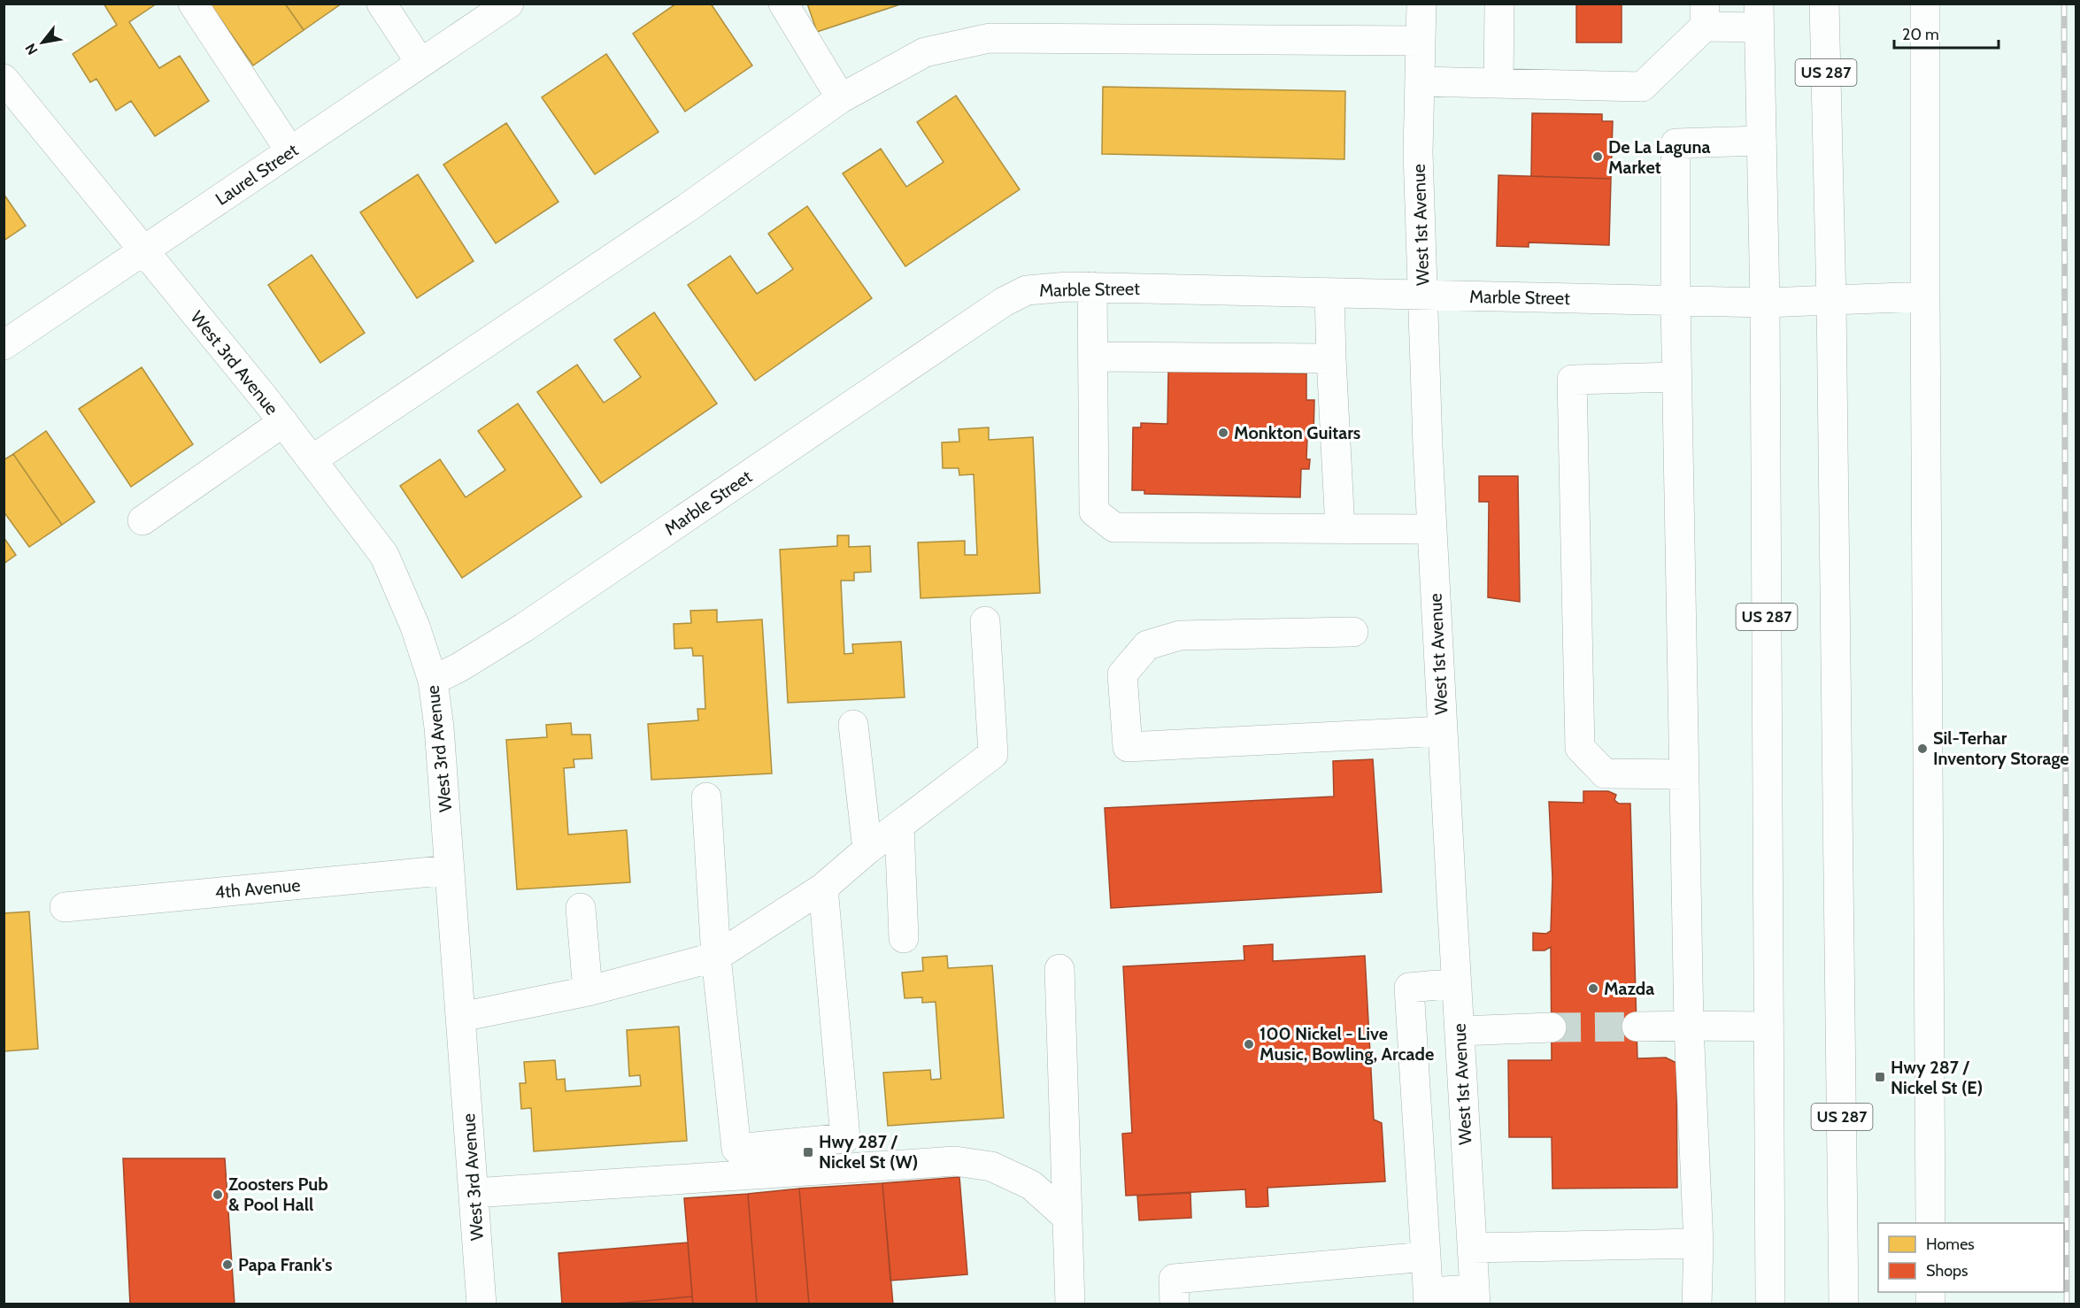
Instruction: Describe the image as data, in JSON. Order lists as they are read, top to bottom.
{
  "streets": {
    "street": [
      "US 287",
      "Laurel Street",
      "West 1st Avenue",
      "Marble Street",
      "West 3rd Avenue",
      "4th Avenue"
    ]
  },
  "crossings": [
    ["US 287", "Marble Street"],
    ["Laurel Street", "West 3rd Avenue"],
    ["West 1st Avenue", "Marble Street"],
    ["Marble Street", "West 3rd Avenue"],
    ["West 3rd Avenue", "4th Avenue"]
  ],
  "places": {
    "other": [
      "De La Laguna Market",
      "Monkton Guitars",
      "Sil-Terhar Inventory Storage",
      "Mazda",
      "100 Nickel - Live Music, Bowling, Arcade",
      "Zoosters Pub & Pool Hall",
      "Papa Frank's"
    ],
    "transit": ["Hwy 287 / Nickel St (E)", "Hwy 287 / Nickel St (W)"]
  },
  "legend": ["Homes", "Shops"],
  "scale_bar": "20 m",
  "north": "bottom left"
}
